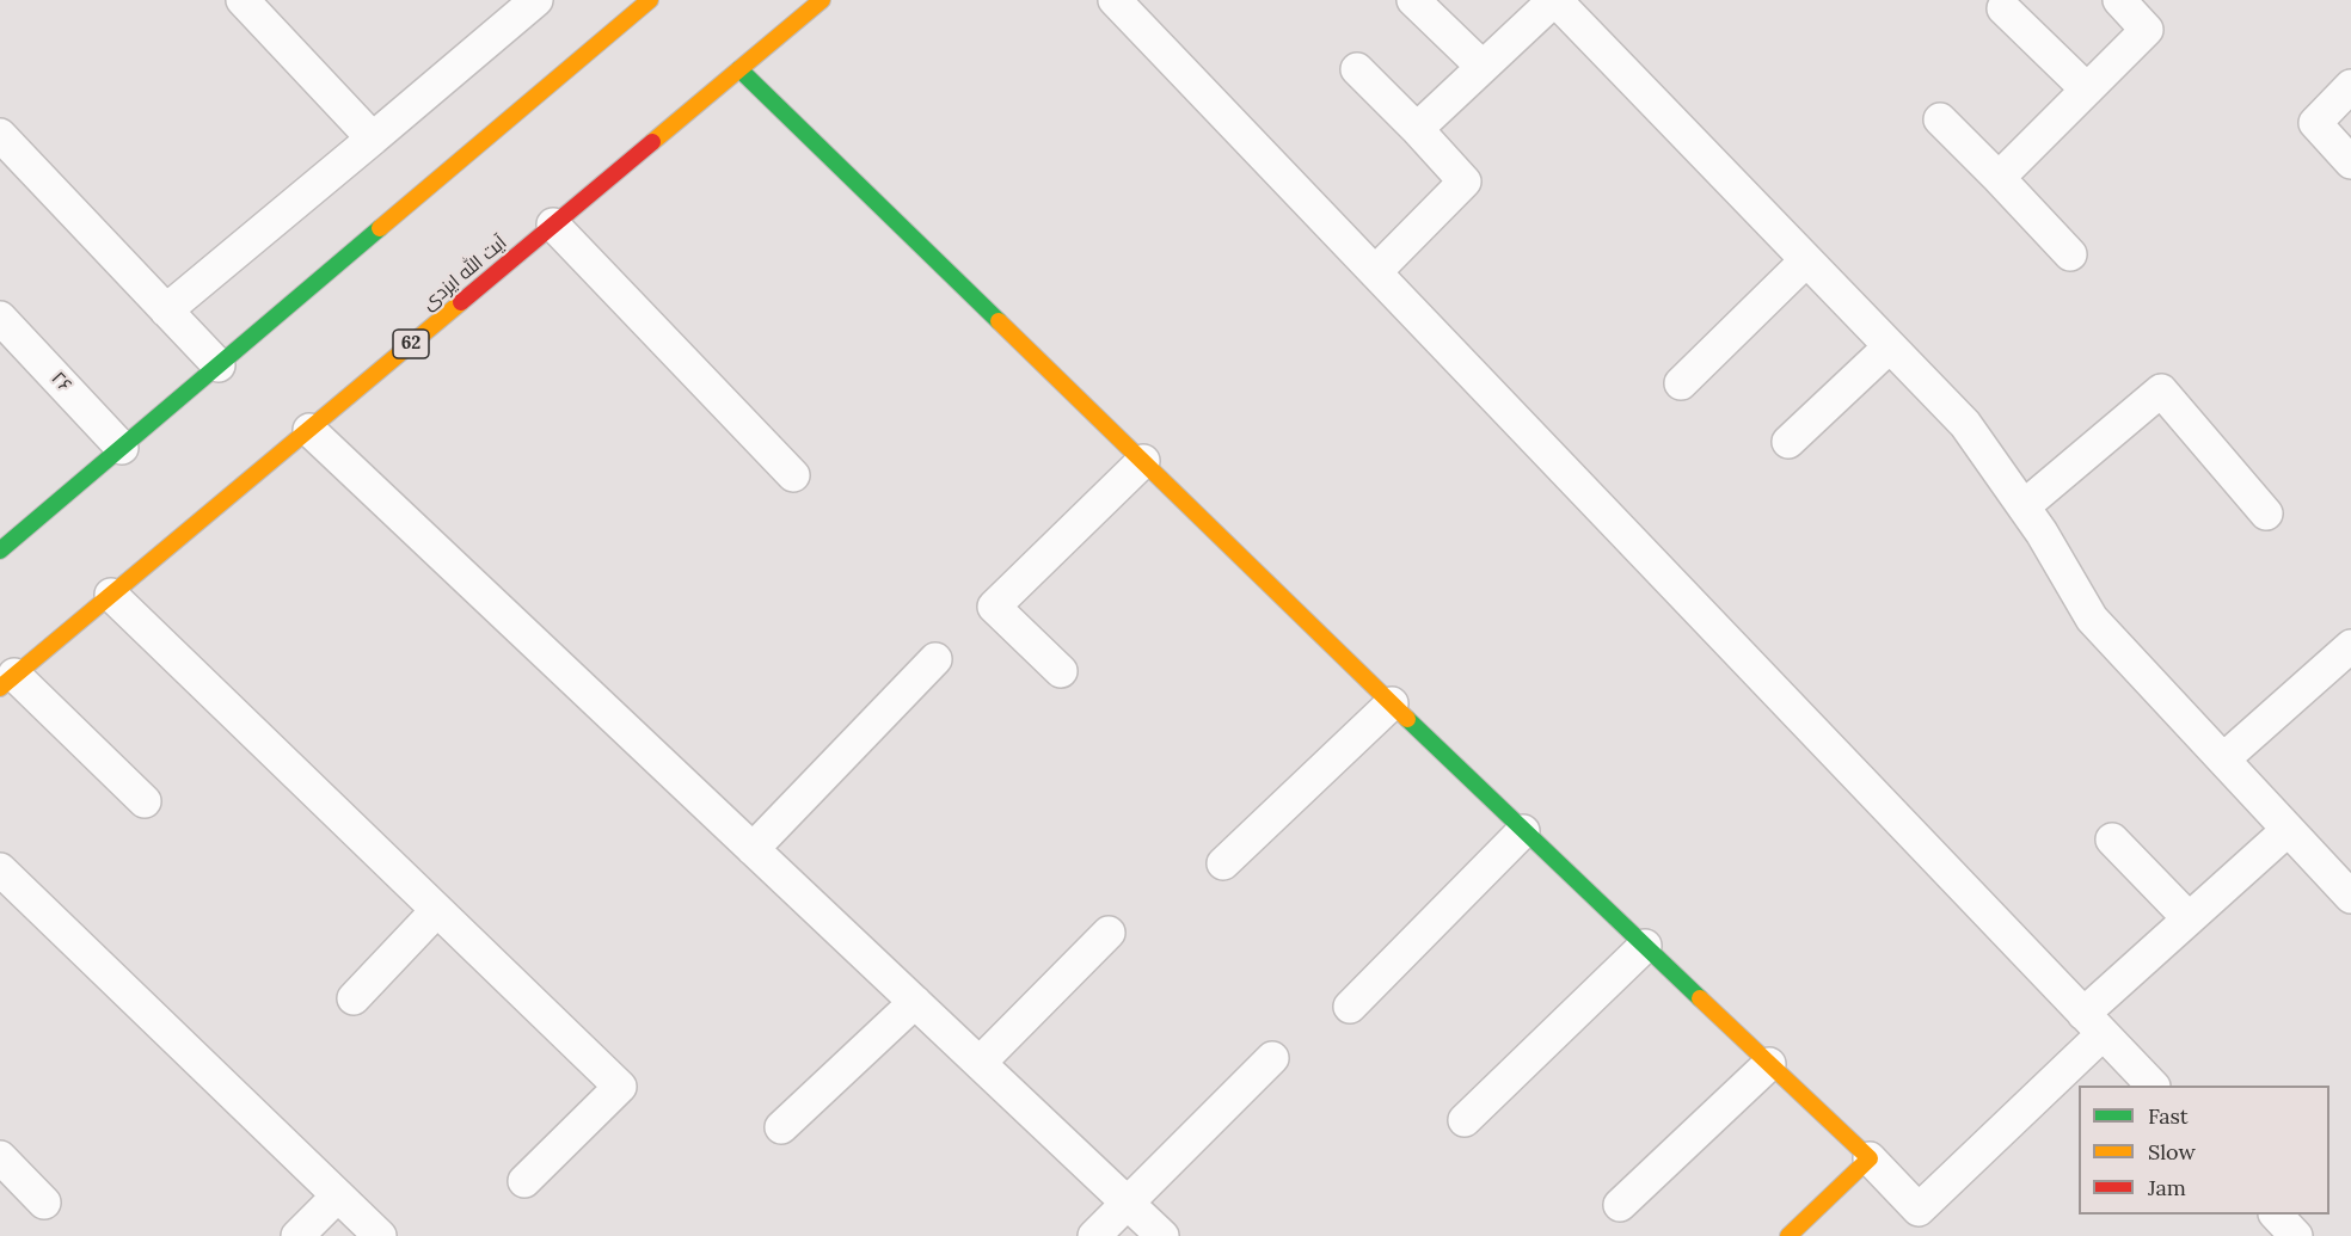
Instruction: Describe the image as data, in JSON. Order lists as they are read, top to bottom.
{
  "streets": {
    "main road": ["آیت الله ایزدی", "62"],
    "street": ["۲۶"]
  },
  "legend": ["Fast", "Slow", "Jam"]
}
